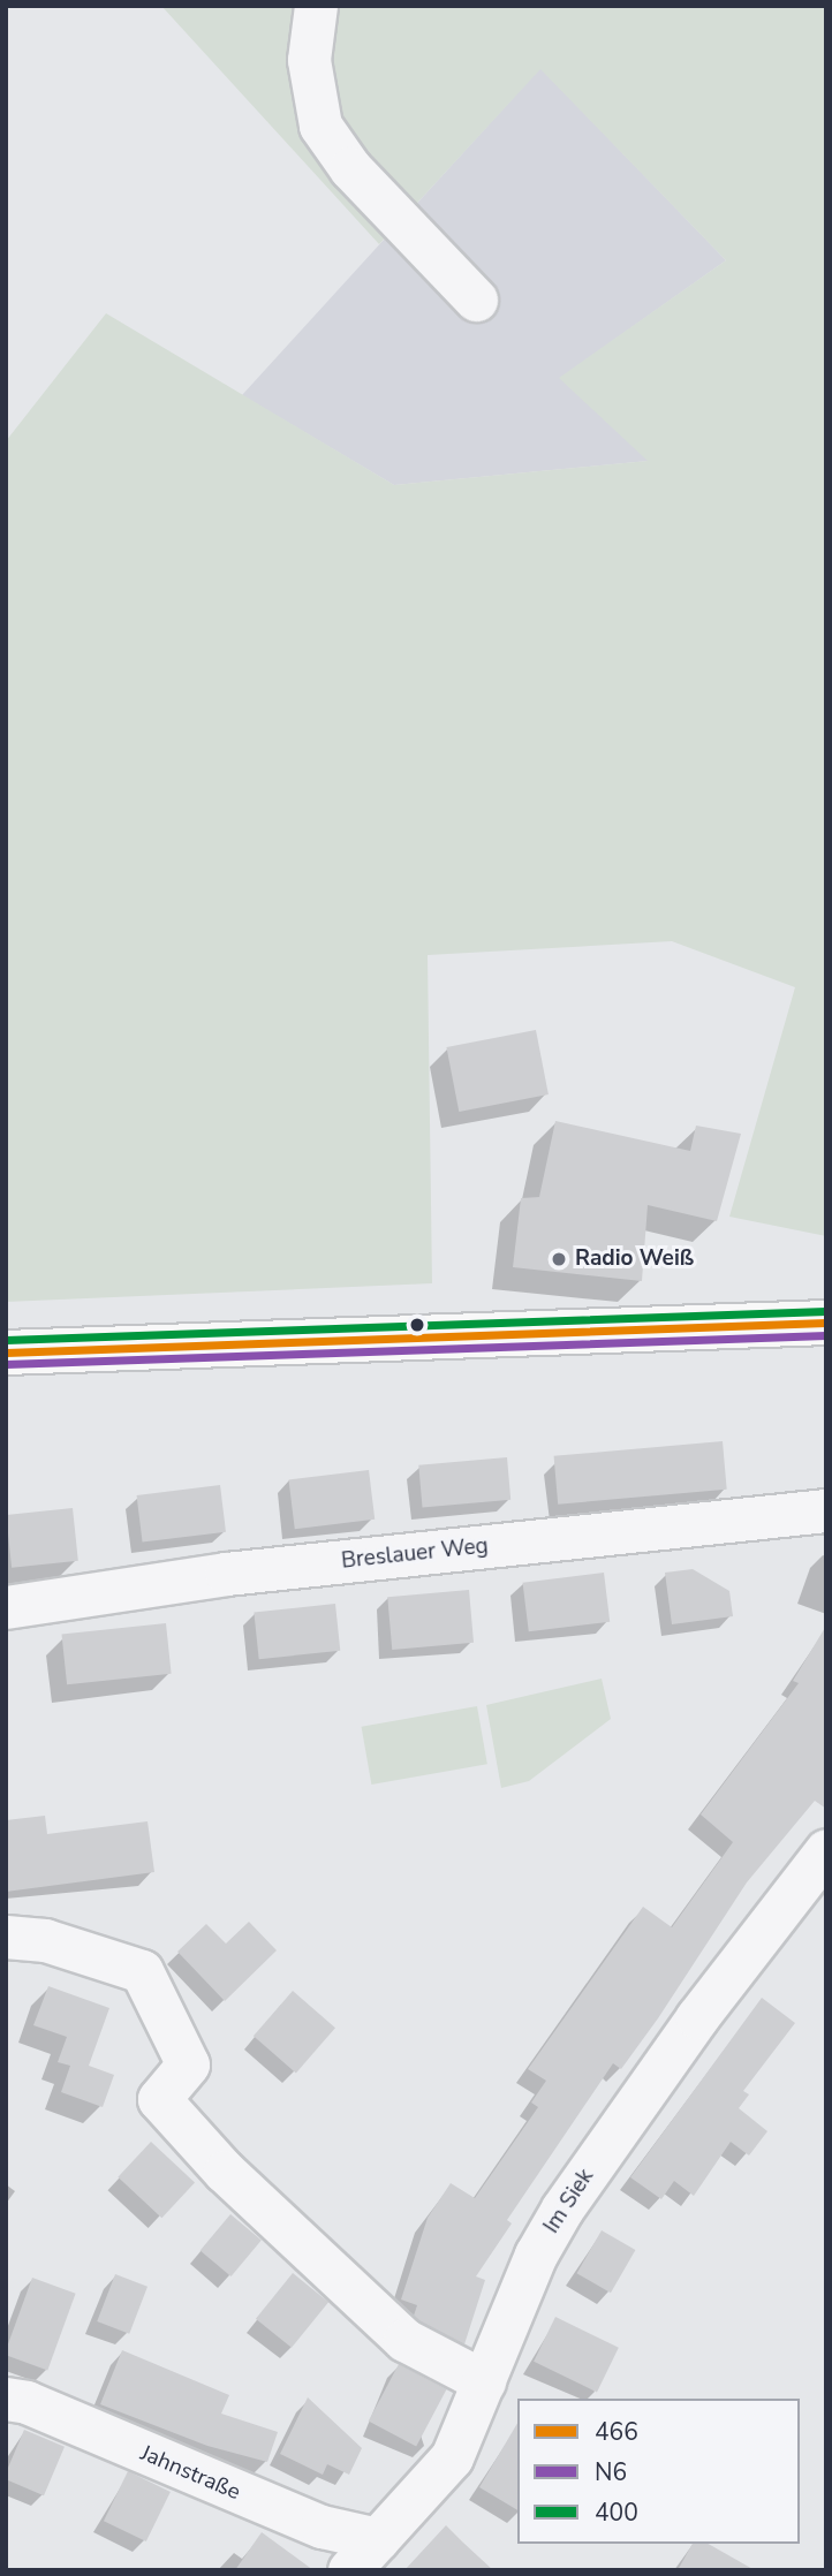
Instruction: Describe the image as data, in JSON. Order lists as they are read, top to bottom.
{
  "streets": {
    "street": ["Breslauer Weg", "Im Siek", "Jahnstraße"]
  },
  "crossings": [
    ["Im Siek", "Jahnstraße"]
  ],
  "places": ["Radio Weiß"],
  "lines": ["transit line 400", "transit line 466", "transit line N6"],
  "legend": ["466", "N6", "400"]
}
